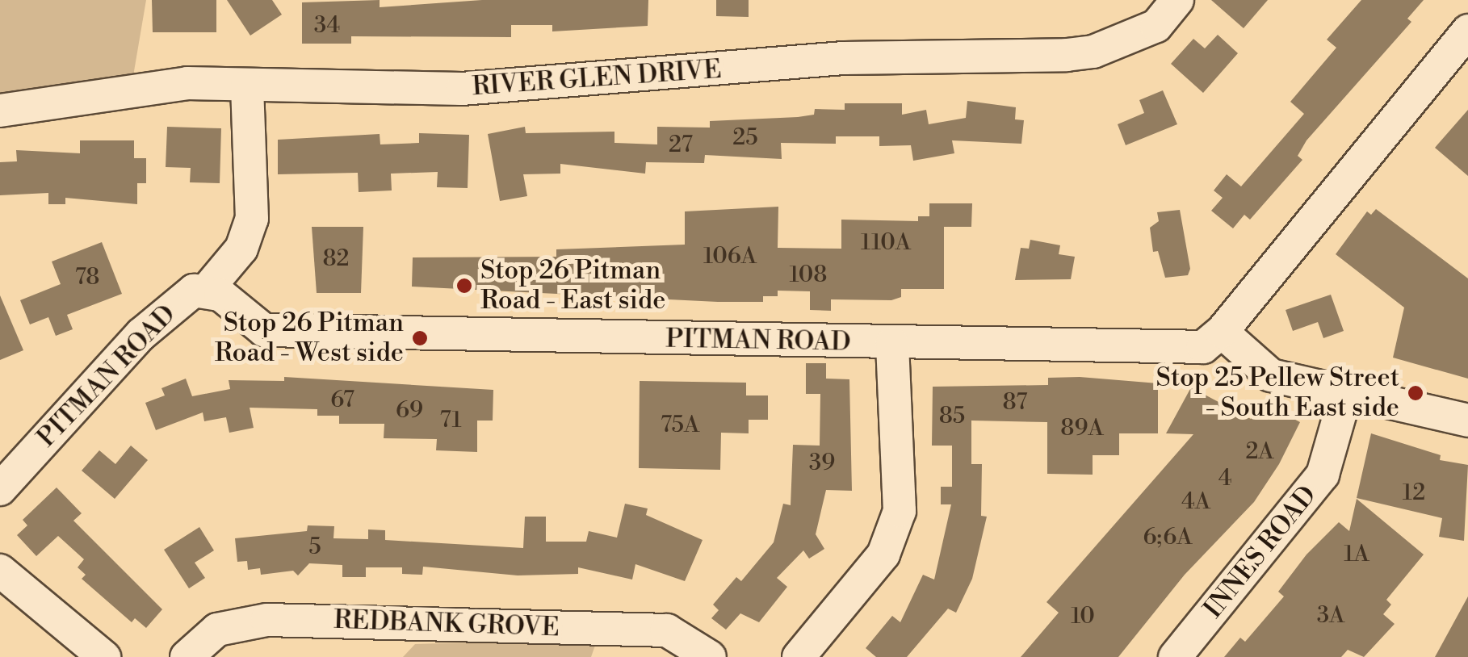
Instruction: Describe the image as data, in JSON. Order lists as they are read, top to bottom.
{
  "streets": {
    "street": [
      "RIVER GLEN DRIVE",
      "PITMAN ROAD",
      "INNES ROAD",
      "REDBANK GROVE"
    ]
  },
  "places": ["Stop 26 Pitman Road - East side", "Stop 26 Pitman Road - West side", "Stop 25 Pellew Street - South East side"],
  "house_numbers": [
    "34",
    "25",
    "27",
    "110A",
    "106A",
    "82",
    "108",
    "78",
    "67",
    "87",
    "69",
    "85",
    "71",
    "75A",
    "89A",
    "2A",
    "39",
    "4",
    "12",
    "4A",
    "6;6A",
    "5",
    "1A",
    "3A",
    "10"
  ]
}
